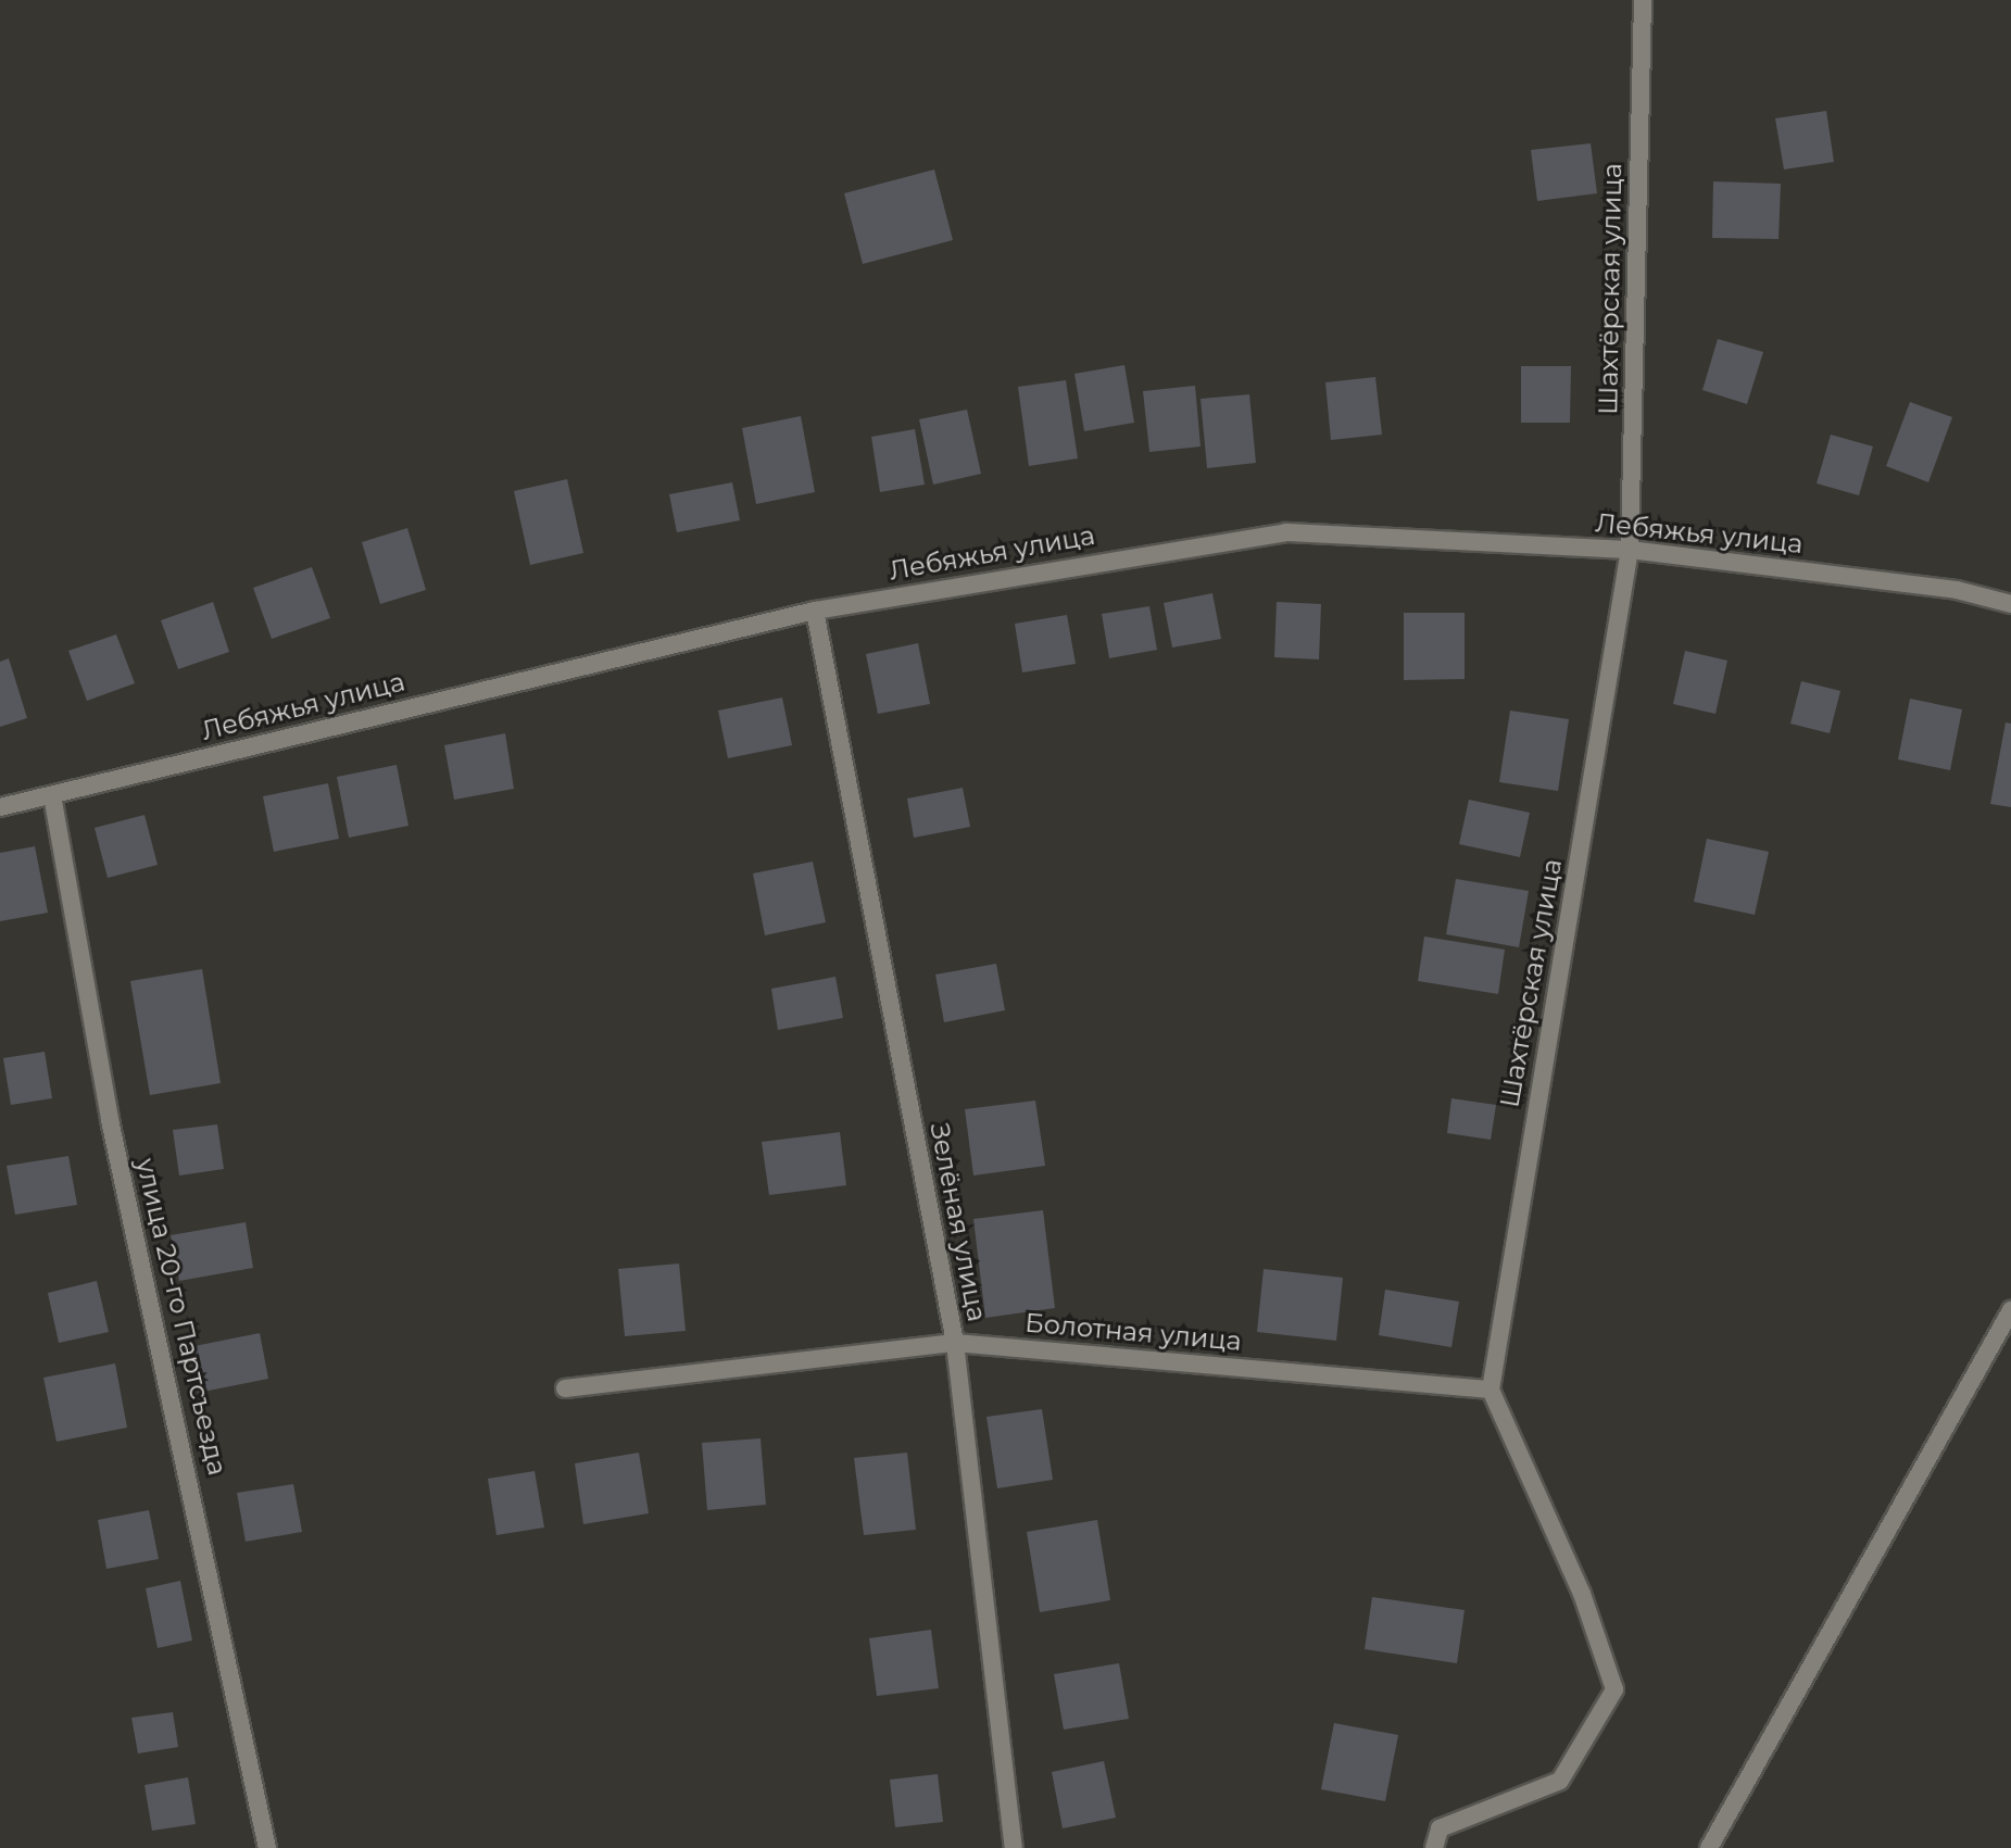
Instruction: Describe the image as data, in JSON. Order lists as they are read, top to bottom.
{
  "streets": {
    "street": [
      "Шахтёрская улица",
      "Лебяжья улица",
      "Зелёная улица",
      "улица 20-го Партсъезда",
      "Болотная улица"
    ]
  },
  "crossings": [
    ["Шахтёрская улица", "Лебяжья улица"],
    ["Шахтёрская улица", "Болотная улица"],
    ["Лебяжья улица", "Зелёная улица"],
    ["Лебяжья улица", "улица 20-го Партсъезда"],
    ["Зелёная улица", "Болотная улица"]
  ]
}
